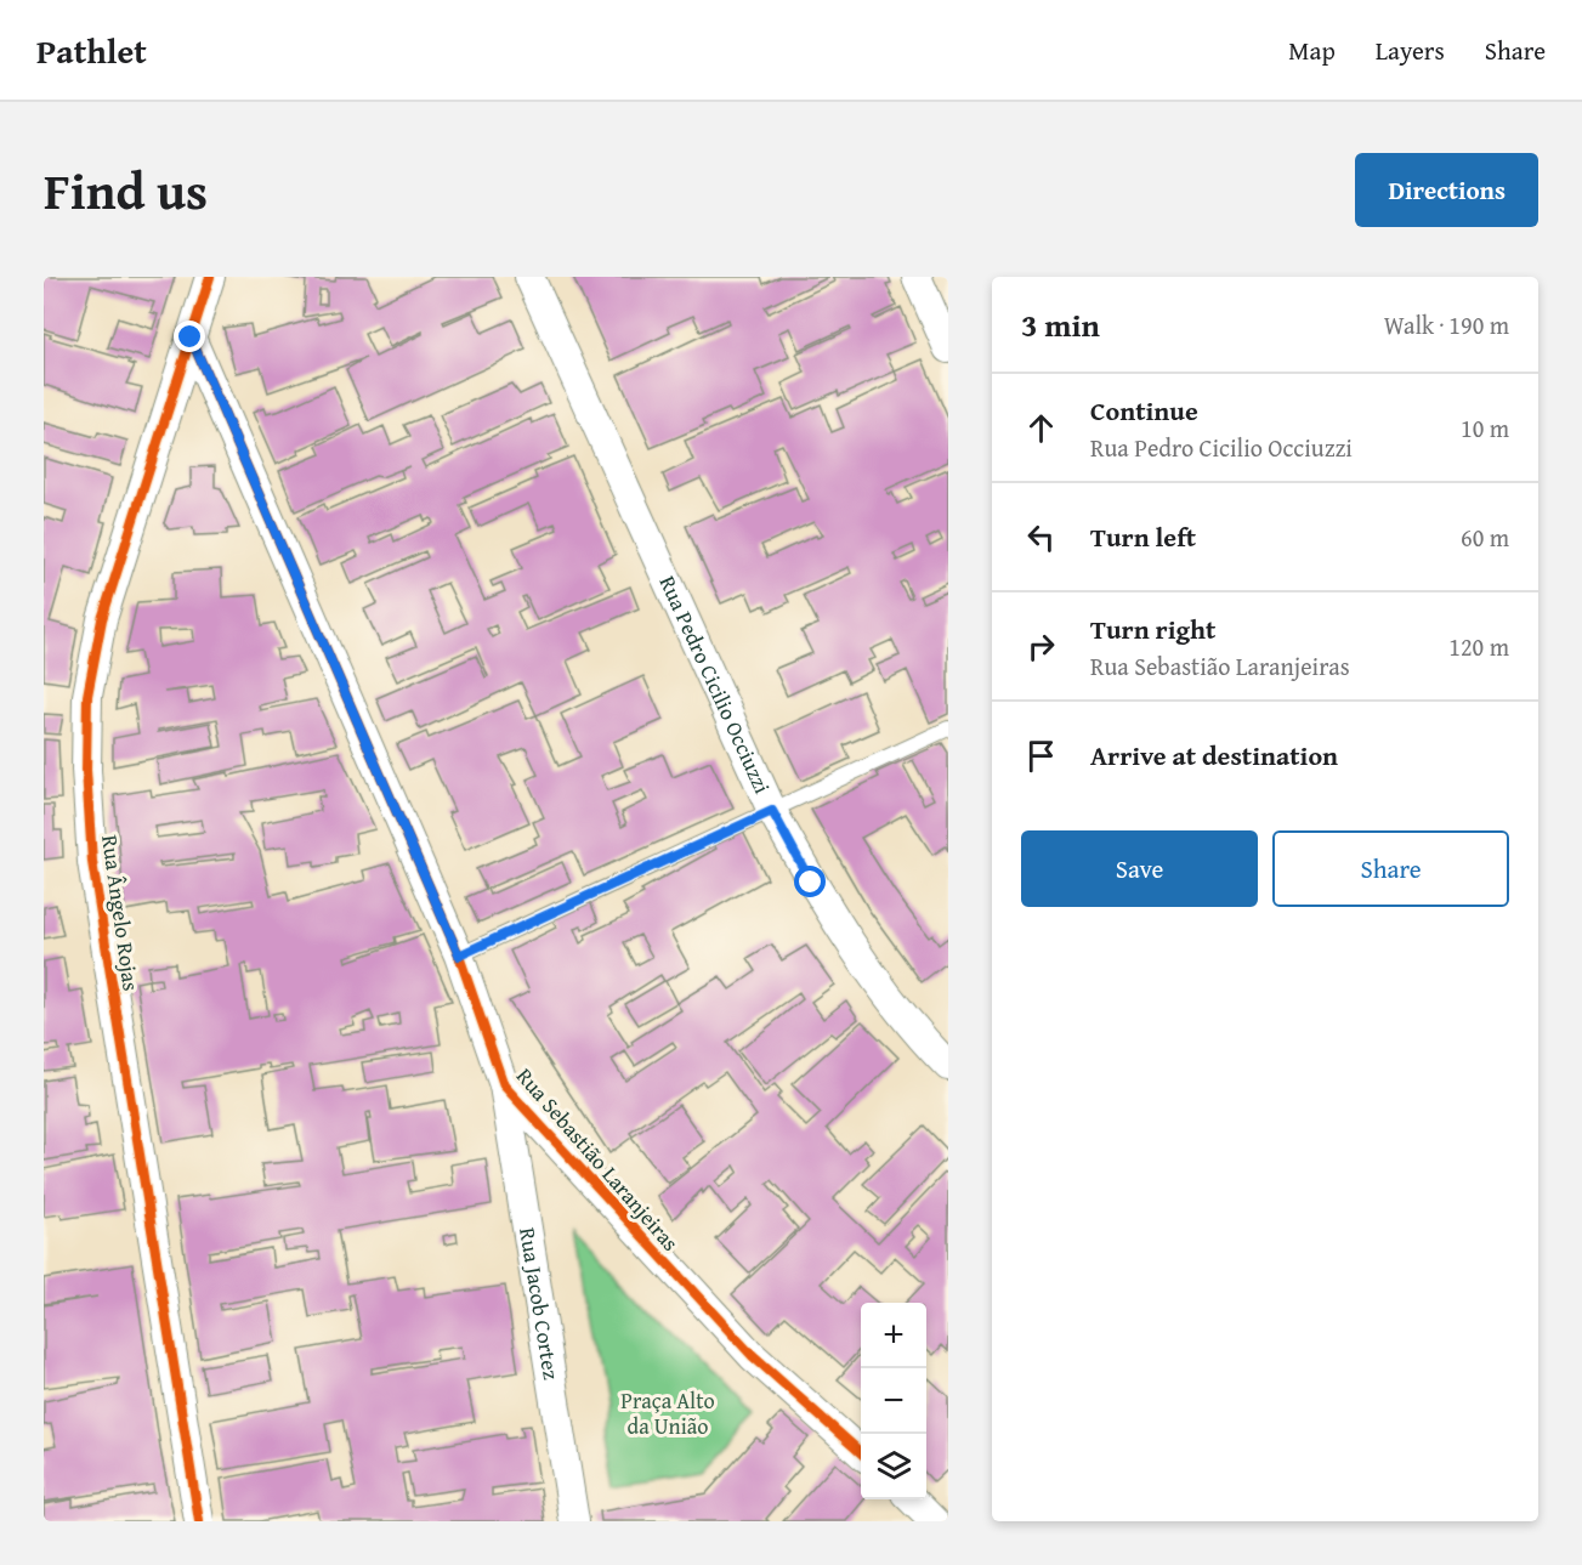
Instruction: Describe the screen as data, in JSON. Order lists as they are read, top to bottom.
{
  "streets": {
    "street": [
      "Rua Pedro Cicilio Occiuzzi",
      "Rua Ângelo Rojas",
      "Rua Sebastião Laranjeiras",
      "Rua Jacob Cortez"
    ]
  },
  "crossings": [
    ["Rua Ângelo Rojas", "Rua Sebastião Laranjeiras"],
    ["Rua Sebastião Laranjeiras", "Rua Jacob Cortez"]
  ],
  "parks": ["Praça Alto da União"],
  "page": {
    "header": "Pathlet",
    "nav": ["Map", "Layers", "Share"],
    "title": "Find us",
    "buttons": [
      "Directions",
      ["Save", "Share"]
    ],
    "heading": ["3 min", "Walk · 190 m"],
    "list": [
      ["Continue", "Rua Pedro Cicilio Occiuzzi", "10 m"],
      ["Turn left", "60 m"],
      ["Turn right", "Rua Sebastião Laranjeiras", "120 m"],
      "Arrive at destination"
    ],
    "map_buttons": ["+", "−"]
  }
}
